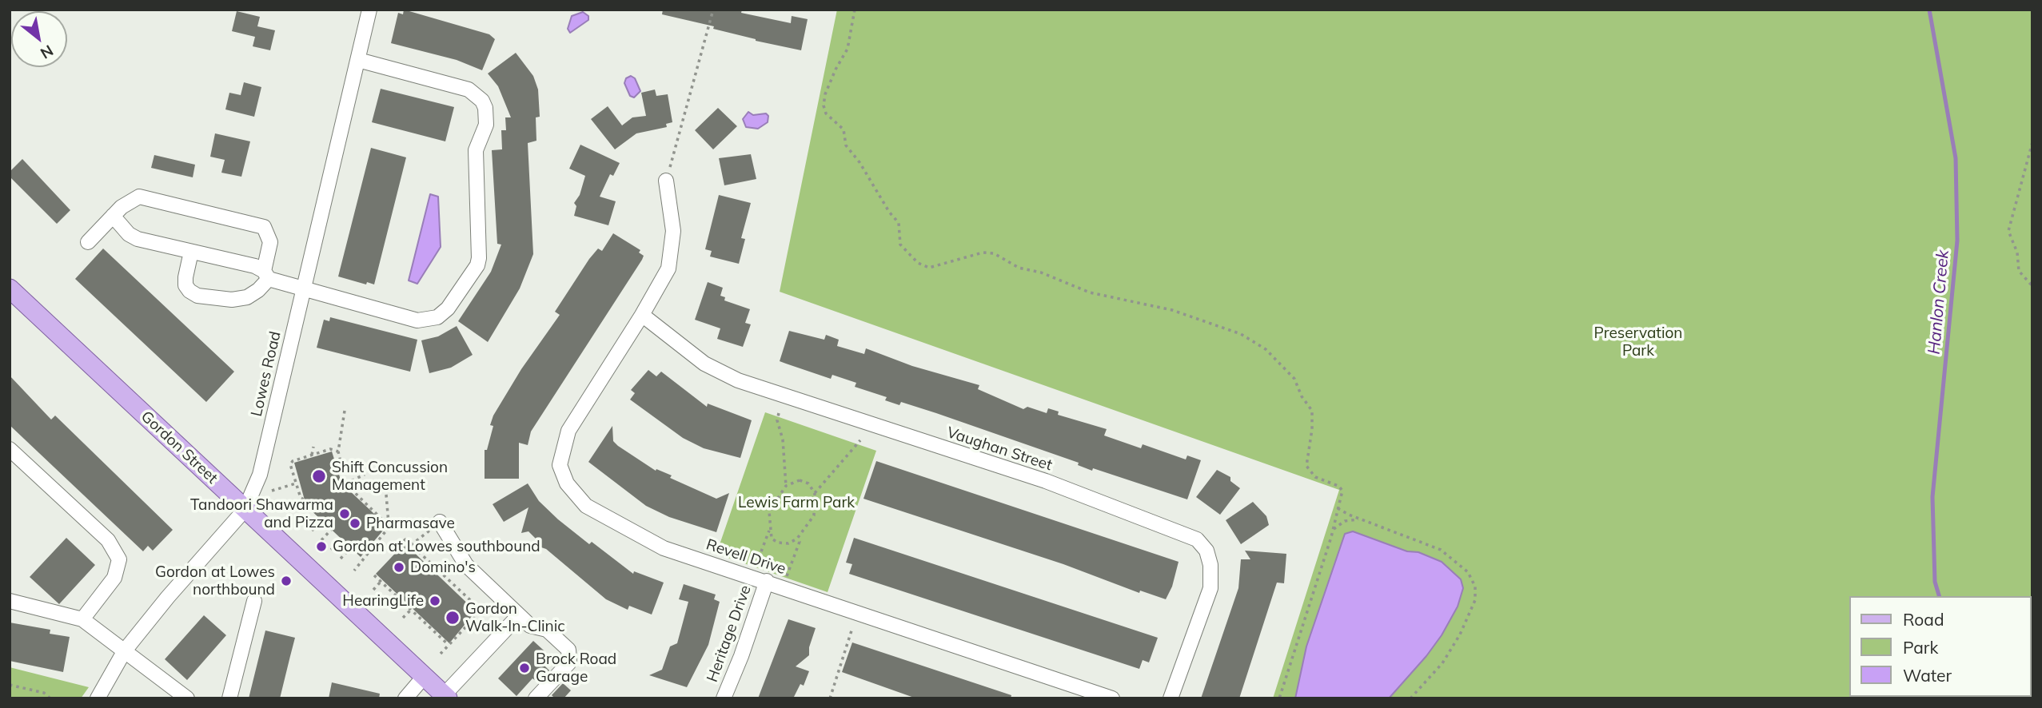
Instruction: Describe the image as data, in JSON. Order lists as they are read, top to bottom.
{
  "streets": {
    "main road": ["Gordon Street"],
    "street": [
      "Lowes Road",
      "Vaughan Street",
      "Revell Drive",
      "Heritage Drive"
    ]
  },
  "crossings": [
    ["Lowes Road", "Gordon Street"],
    ["Vaughan Street", "Revell Drive"],
    ["Revell Drive", "Heritage Drive"]
  ],
  "water": ["Hanlon Creek"],
  "parks": ["Preservation Park", "Lewis Farm Park"],
  "places": [
    "Shift Concussion Management",
    "Tandoori Shawarma and Pizza",
    "Pharmasave",
    "Gordon at Lowes southbound",
    "Domino's",
    "Gordon at Lowes northbound",
    "HearingLife",
    "Gordon Walk-In-Clinic",
    "Brock Road Garage"
  ],
  "legend": ["Road", "Park", "Water"],
  "north": "bottom right"
}
